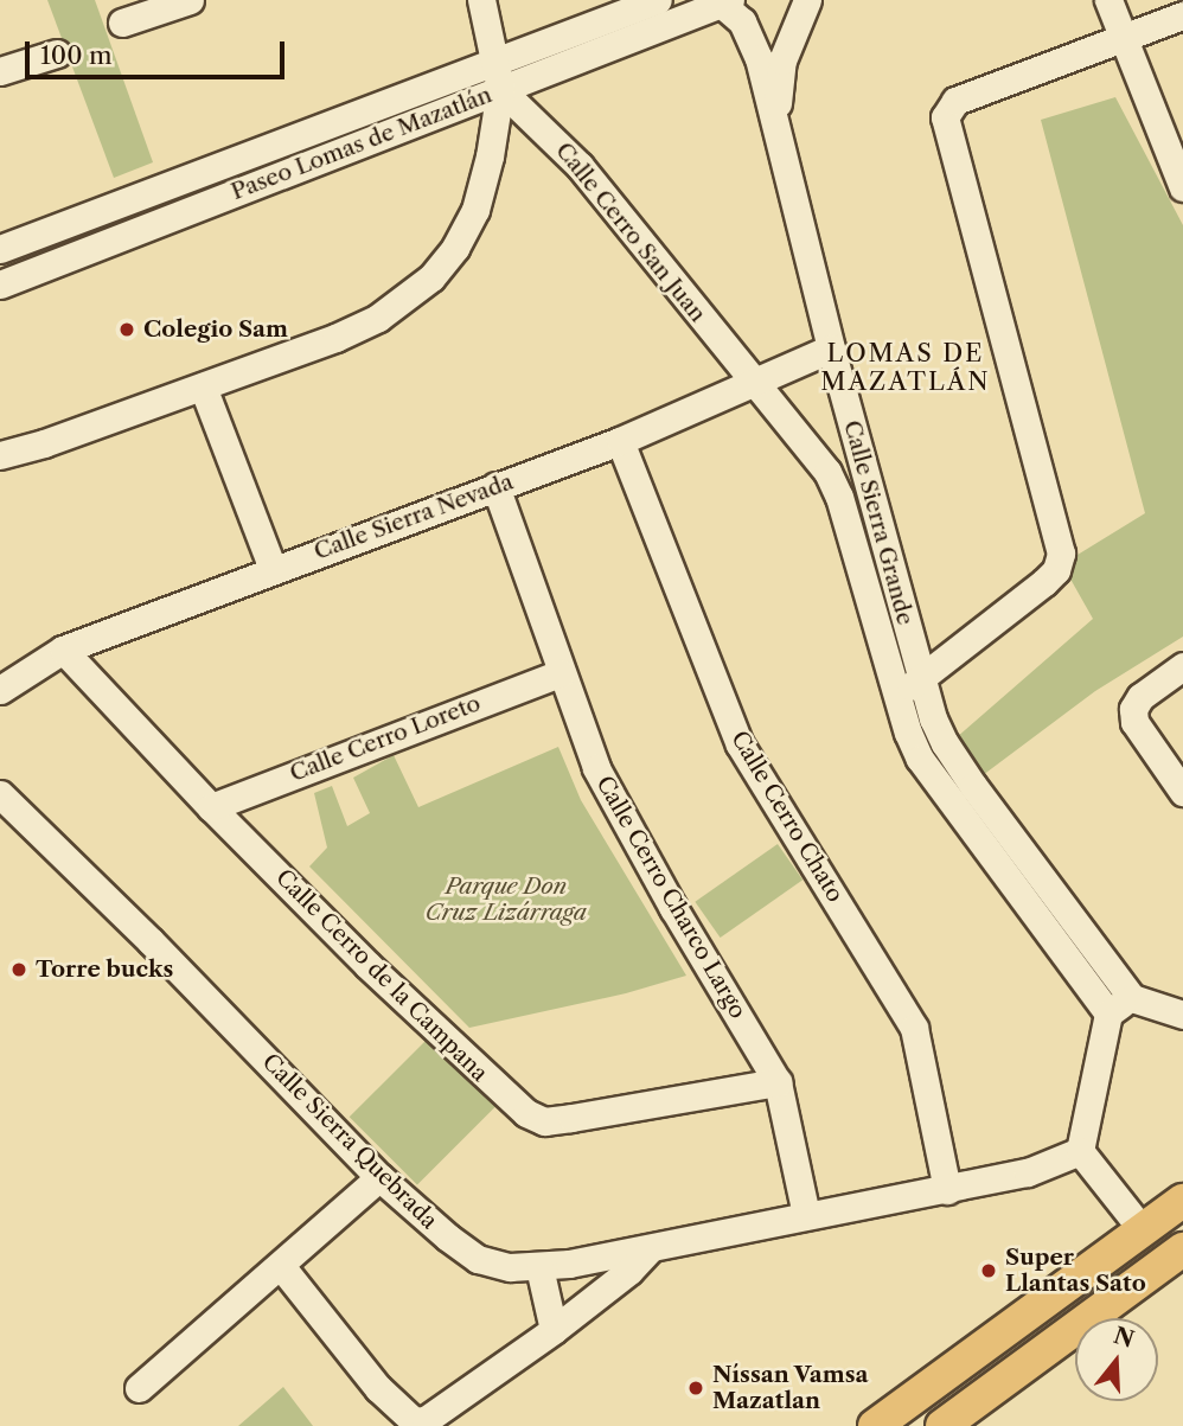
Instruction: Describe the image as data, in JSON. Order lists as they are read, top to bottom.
{
  "streets": {
    "street": [
      "Paseo Lomas de Mazatlán",
      "Calle Cerro San Juan",
      "Calle Sierra Nevada",
      "Calle Sierra Grande",
      "Calle Cerro Loreto",
      "Calle Cerro Chato",
      "Calle Cerro Charco Largo",
      "Calle Cerro de la Campana",
      "Calle Sierra Quebrada"
    ]
  },
  "crossings": [
    ["Paseo Lomas de Mazatlán", "Calle Cerro San Juan"],
    ["Paseo Lomas de Mazatlán", "Calle Sierra Grande"],
    ["Calle Cerro San Juan", "Calle Sierra Nevada"],
    ["Calle Cerro San Juan", "Calle Sierra Grande"],
    ["Calle Sierra Nevada", "Calle Sierra Grande"],
    ["Calle Sierra Nevada", "Calle Cerro Chato"],
    ["Calle Sierra Nevada", "Calle Cerro Charco Largo"],
    ["Calle Sierra Nevada", "Calle Cerro de la Campana"],
    ["Calle Cerro Loreto", "Calle Cerro Charco Largo"],
    ["Calle Cerro Loreto", "Calle Cerro de la Campana"],
    ["Calle Cerro Chato", "Calle Sierra Quebrada"],
    ["Calle Cerro Charco Largo", "Calle Cerro de la Campana"],
    ["Calle Cerro Charco Largo", "Calle Sierra Quebrada"]
  ],
  "districts": ["LOMAS DE MAZATLÁN"],
  "parks": ["Parque Don Cruz Lizárraga"],
  "places": [
    "Colegio Sam",
    "Torre bucks",
    "Super Llantas Sato",
    "Níssan Vamsa Mazatlan"
  ],
  "scale_bar": "100 m",
  "north": "top"
}
